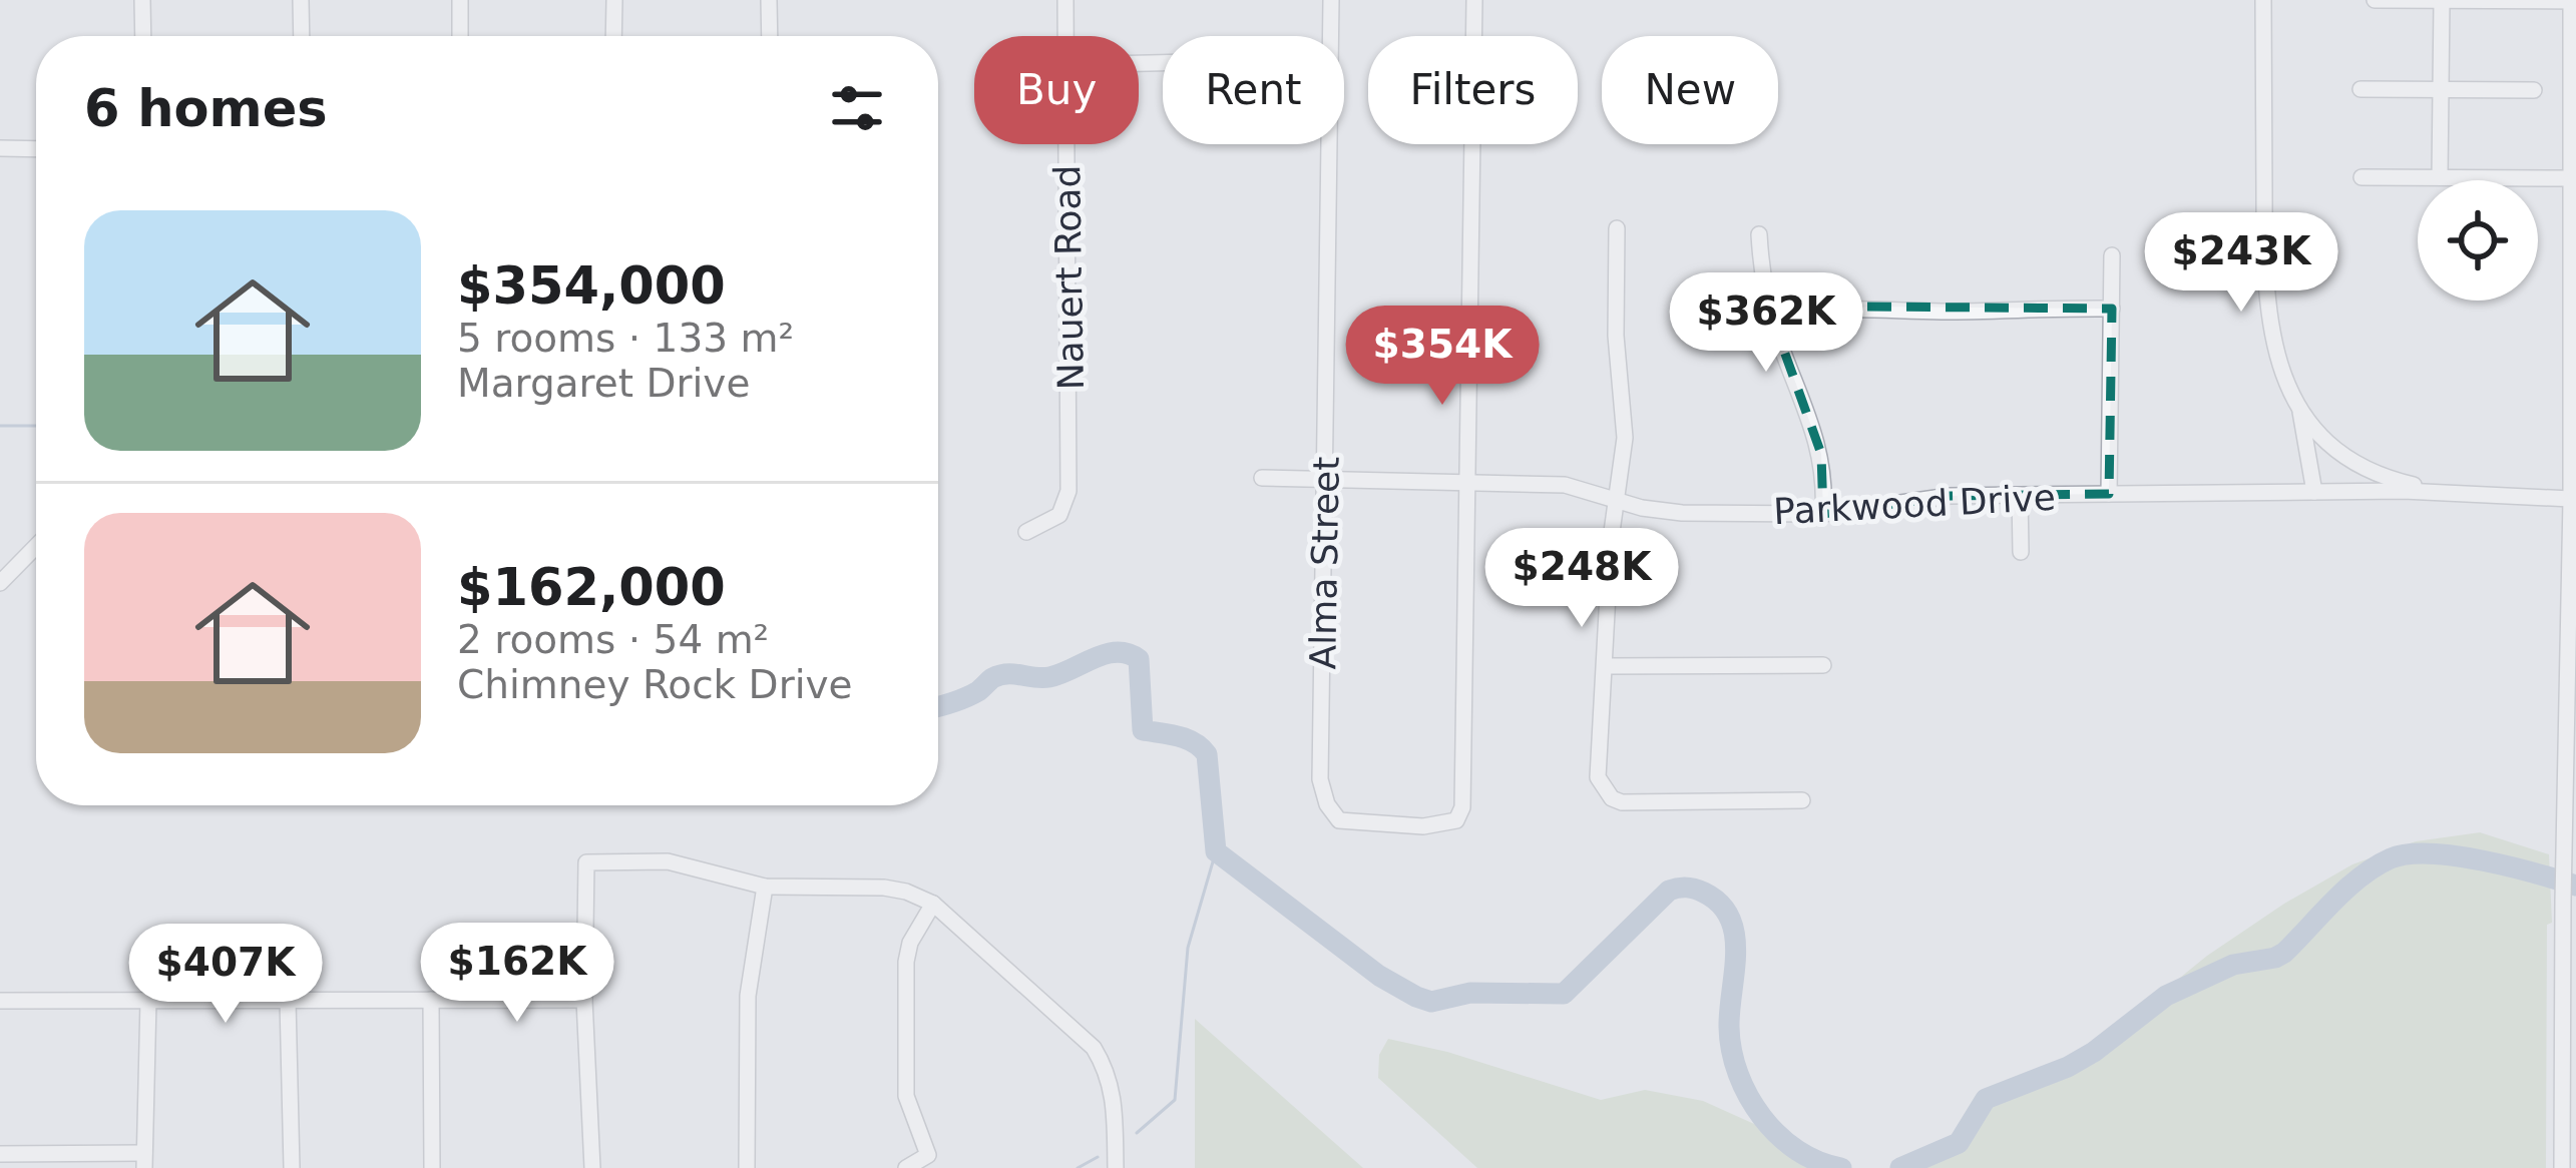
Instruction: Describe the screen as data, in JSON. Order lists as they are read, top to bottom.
{
  "streets": {
    "street": ["Nauert Road", "Parkwood Drive", "Alma Street"]
  },
  "crossings": [
    ["Parkwood Drive", "Alma Street"]
  ],
  "page": {
    "chip": [
      "Buy",
      "Rent",
      "Filters",
      "New"
    ],
    "heading": "6 homes",
    "list": [
      {
        "name": "$354,000",
        "note": "5 rooms · 133 m² · Margaret Drive"
      },
      {
        "name": "$162,000",
        "note": "2 rooms · 54 m² · Chimney Rock Drive"
      }
    ],
    "price": [
      "$243K",
      "$362K",
      "$354K",
      "$248K",
      "$162K",
      "$407K"
    ]
  }
}
